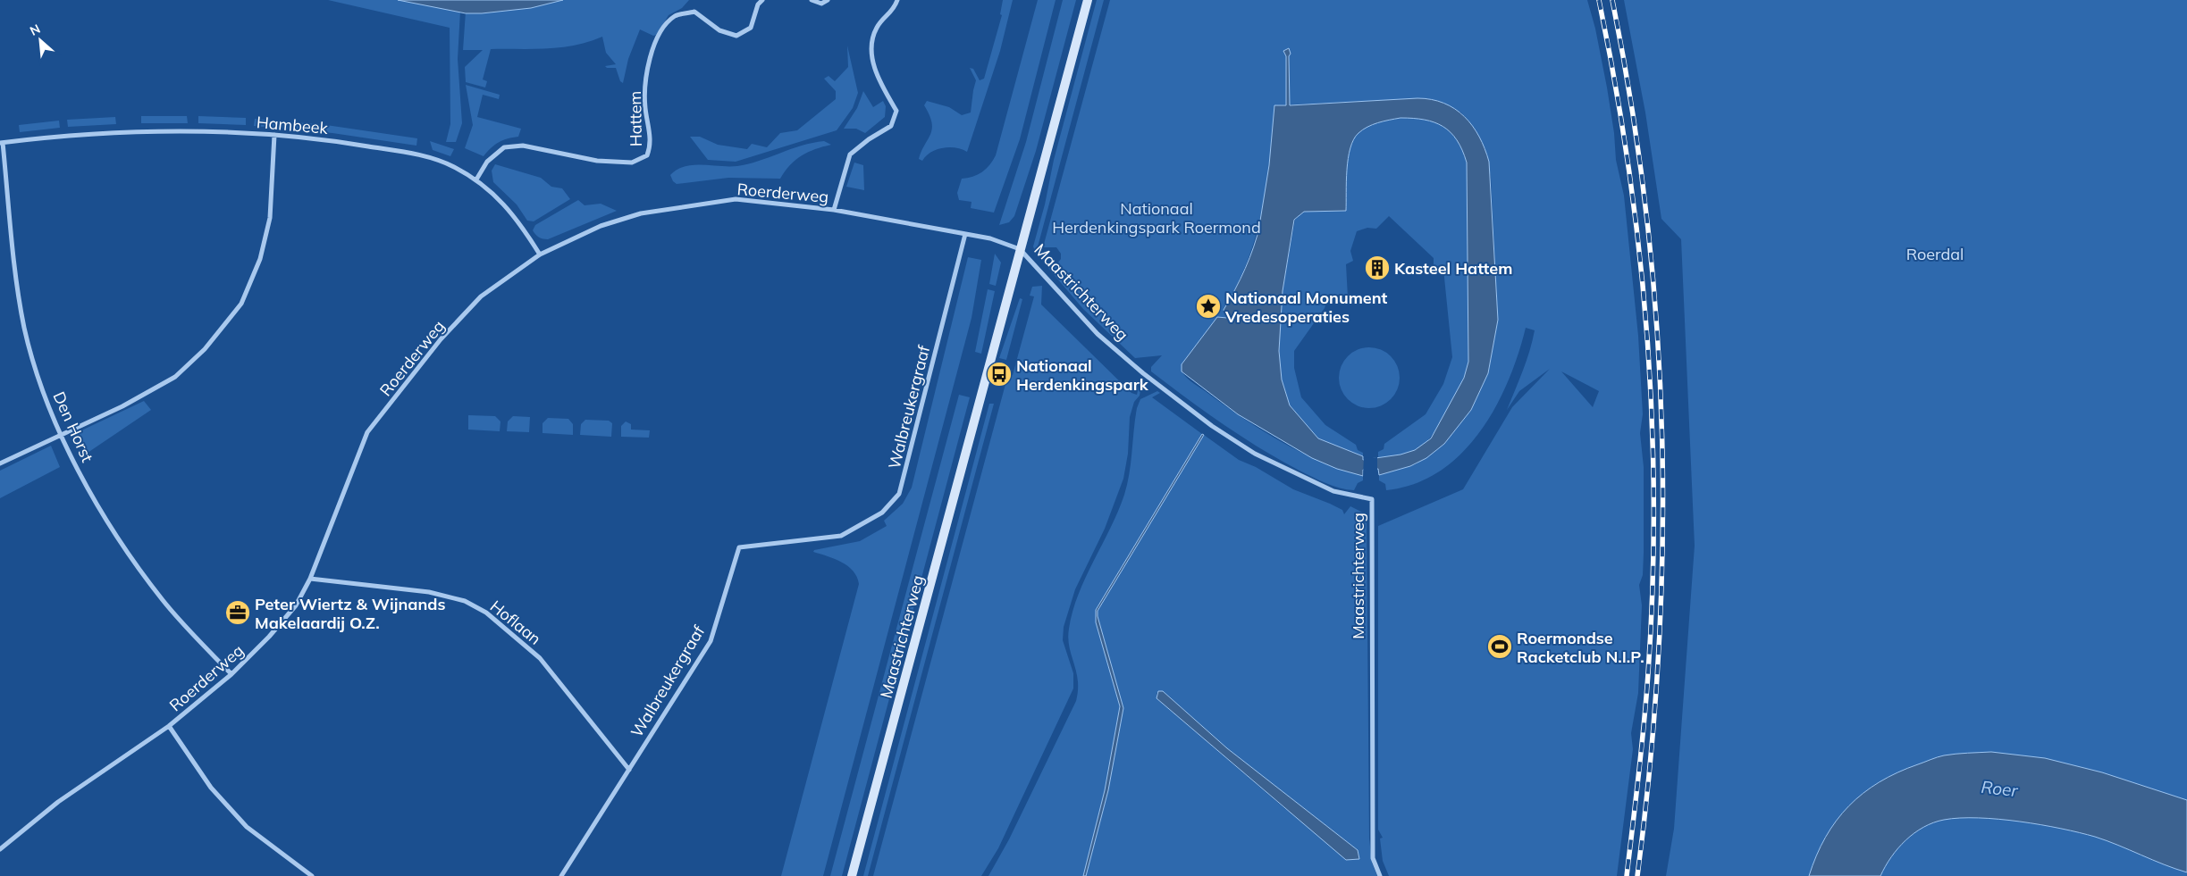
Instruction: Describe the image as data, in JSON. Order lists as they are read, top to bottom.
{
  "streets": {
    "main road": ["Maastrichterweg"],
    "street": [
      "Hattem",
      "Hambeek",
      "Roerderweg",
      "Walbreukergraaf",
      "Den Horst",
      "Hoflaan"
    ]
  },
  "crossings": [
    ["Hattem", "Hambeek"],
    ["Hambeek", "Roerderweg"],
    ["Hambeek", "Den Horst"],
    ["Roerderweg", "Maastrichterweg"],
    ["Roerderweg", "Walbreukergraaf"],
    ["Roerderweg", "Den Horst"],
    ["Roerderweg", "Hoflaan"],
    ["Walbreukergraaf", "Hoflaan"]
  ],
  "water": ["Roer"],
  "parks": ["Nationaal Herdenkingspark Roermond", "Roerdal"],
  "places": {
    "building": ["Kasteel Hattem"],
    "place": ["Nationaal Monument Vredesoperaties"],
    "bus stop": ["Nationaal Herdenkingspark"],
    "office": ["Peter Wiertz & Wijnands Makelaardij O.Z."],
    "sports": ["Roermondse Racketclub N.I.P."]
  },
  "north": "top left"
}
